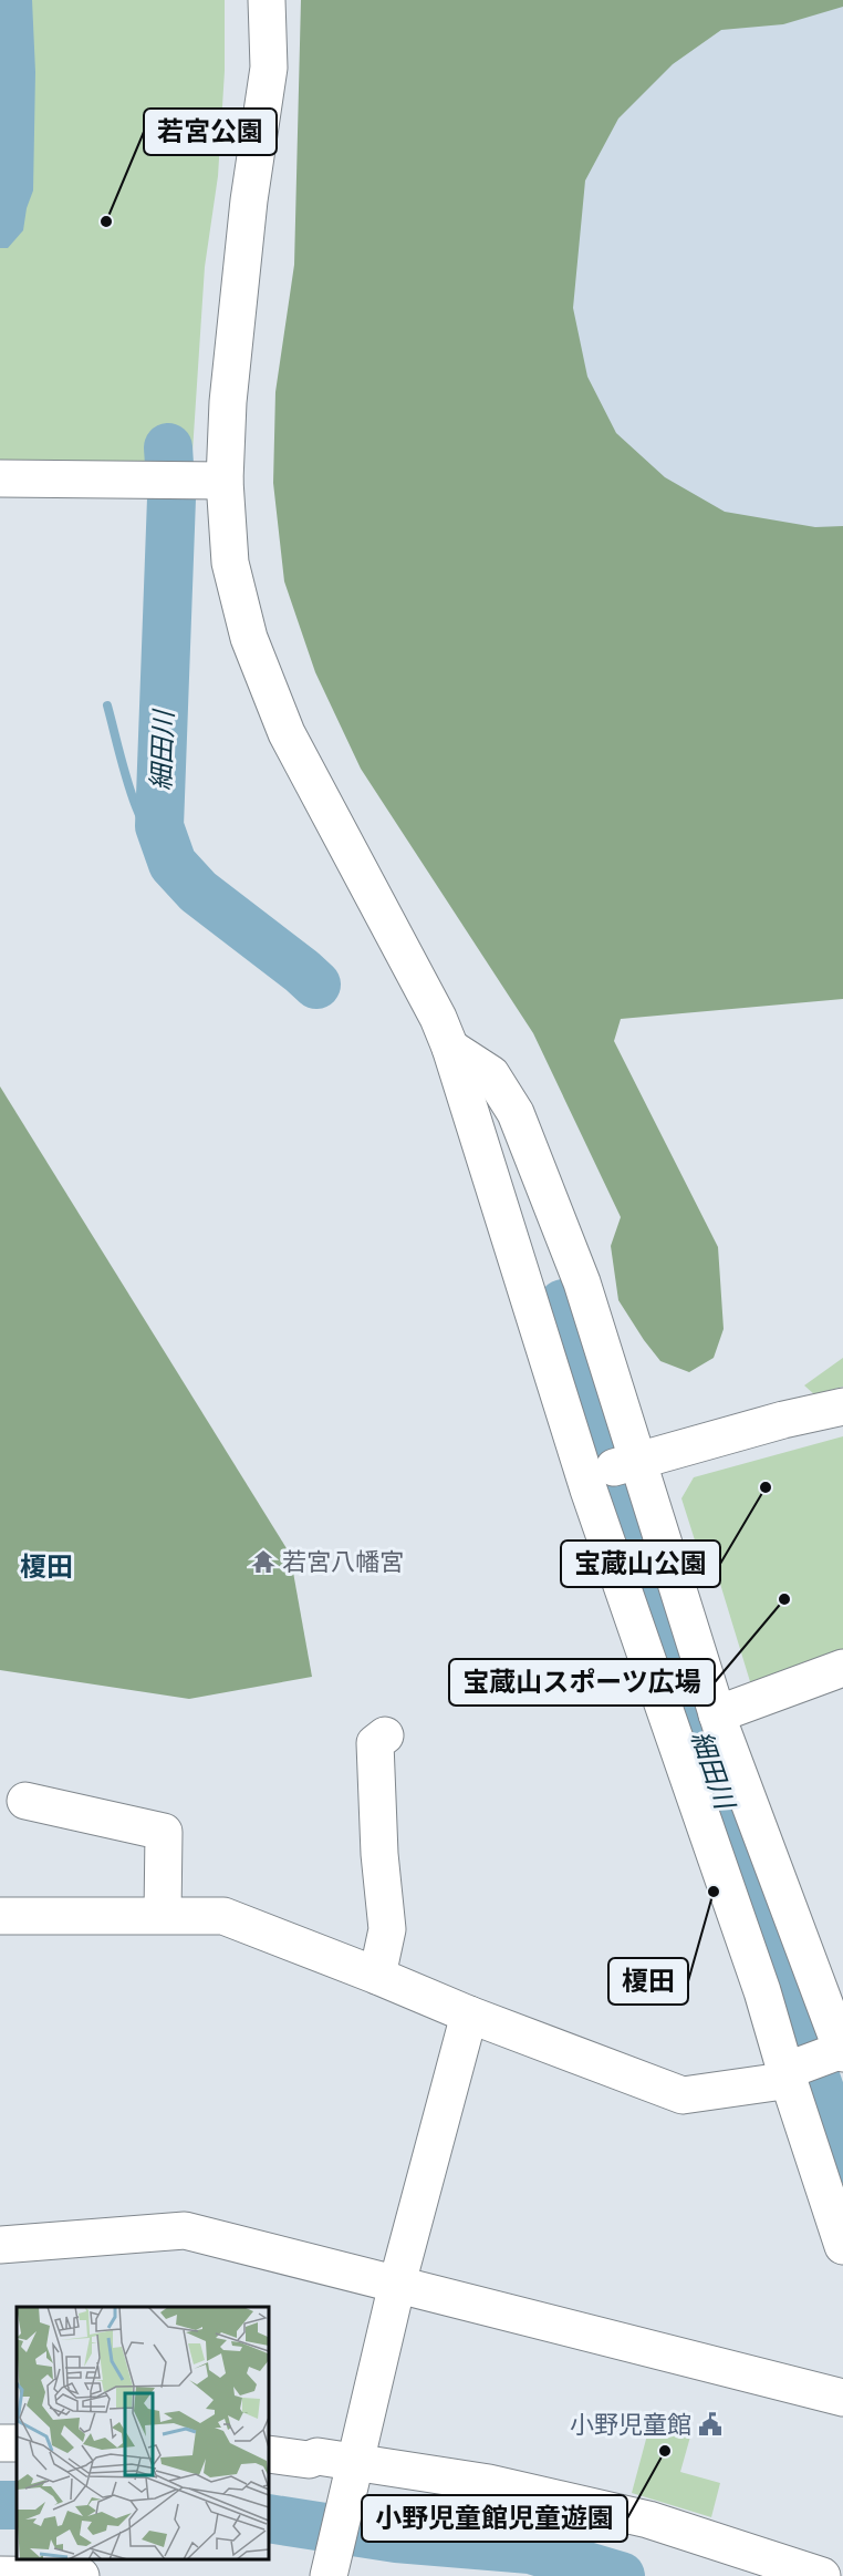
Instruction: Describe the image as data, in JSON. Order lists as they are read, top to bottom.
{
  "districts": ["榎田"],
  "water": ["細田川"],
  "places": {
    "other": [
      "若宮公園",
      "宝蔵山公園",
      "宝蔵山スポーツ広場",
      "榎田",
      "小野児童館児童遊園"
    ],
    "temple": ["若宮八幡宮"],
    "public building": ["小野児童館"]
  }
}
